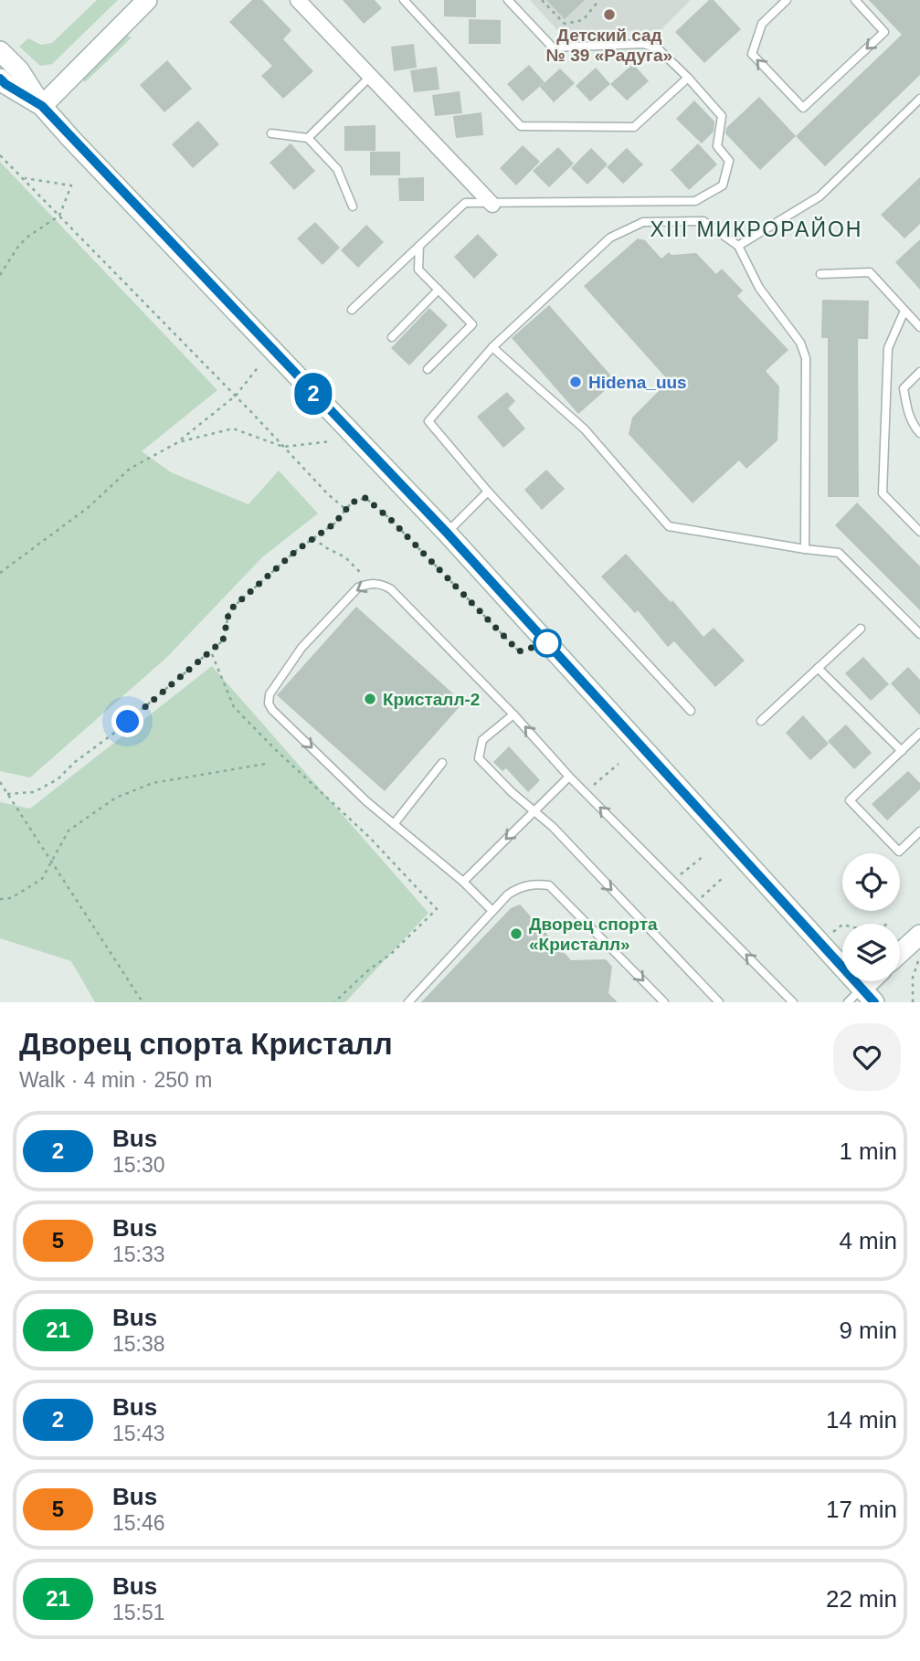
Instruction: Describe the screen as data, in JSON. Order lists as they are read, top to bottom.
{
  "districts": ["XIII МИКРОРАЙОН"],
  "places": [
    "Детский сад № 39 «Радуга»",
    "Hidena_uus",
    "Кристалл-2",
    "Дворец спорта «Кристалл»"
  ],
  "lines": ["bus line 2"],
  "page": {
    "on_map": "2",
    "heading": ["Дворец спорта Кристалл", "Walk · 4 min · 250 m"],
    "list": [
      {
        "mark": "2",
        "name": "Bus",
        "note": "15:30",
        "value": "1 min"
      },
      {
        "mark": "5",
        "name": "Bus",
        "note": "15:33",
        "value": "4 min"
      },
      {
        "mark": "21",
        "name": "Bus",
        "note": "15:38",
        "value": "9 min"
      },
      {
        "mark": "2",
        "name": "Bus",
        "note": "15:43",
        "value": "14 min"
      },
      {
        "mark": "5",
        "name": "Bus",
        "note": "15:46",
        "value": "17 min"
      },
      {
        "mark": "21",
        "name": "Bus",
        "note": "15:51",
        "value": "22 min"
      }
    ]
  }
}
